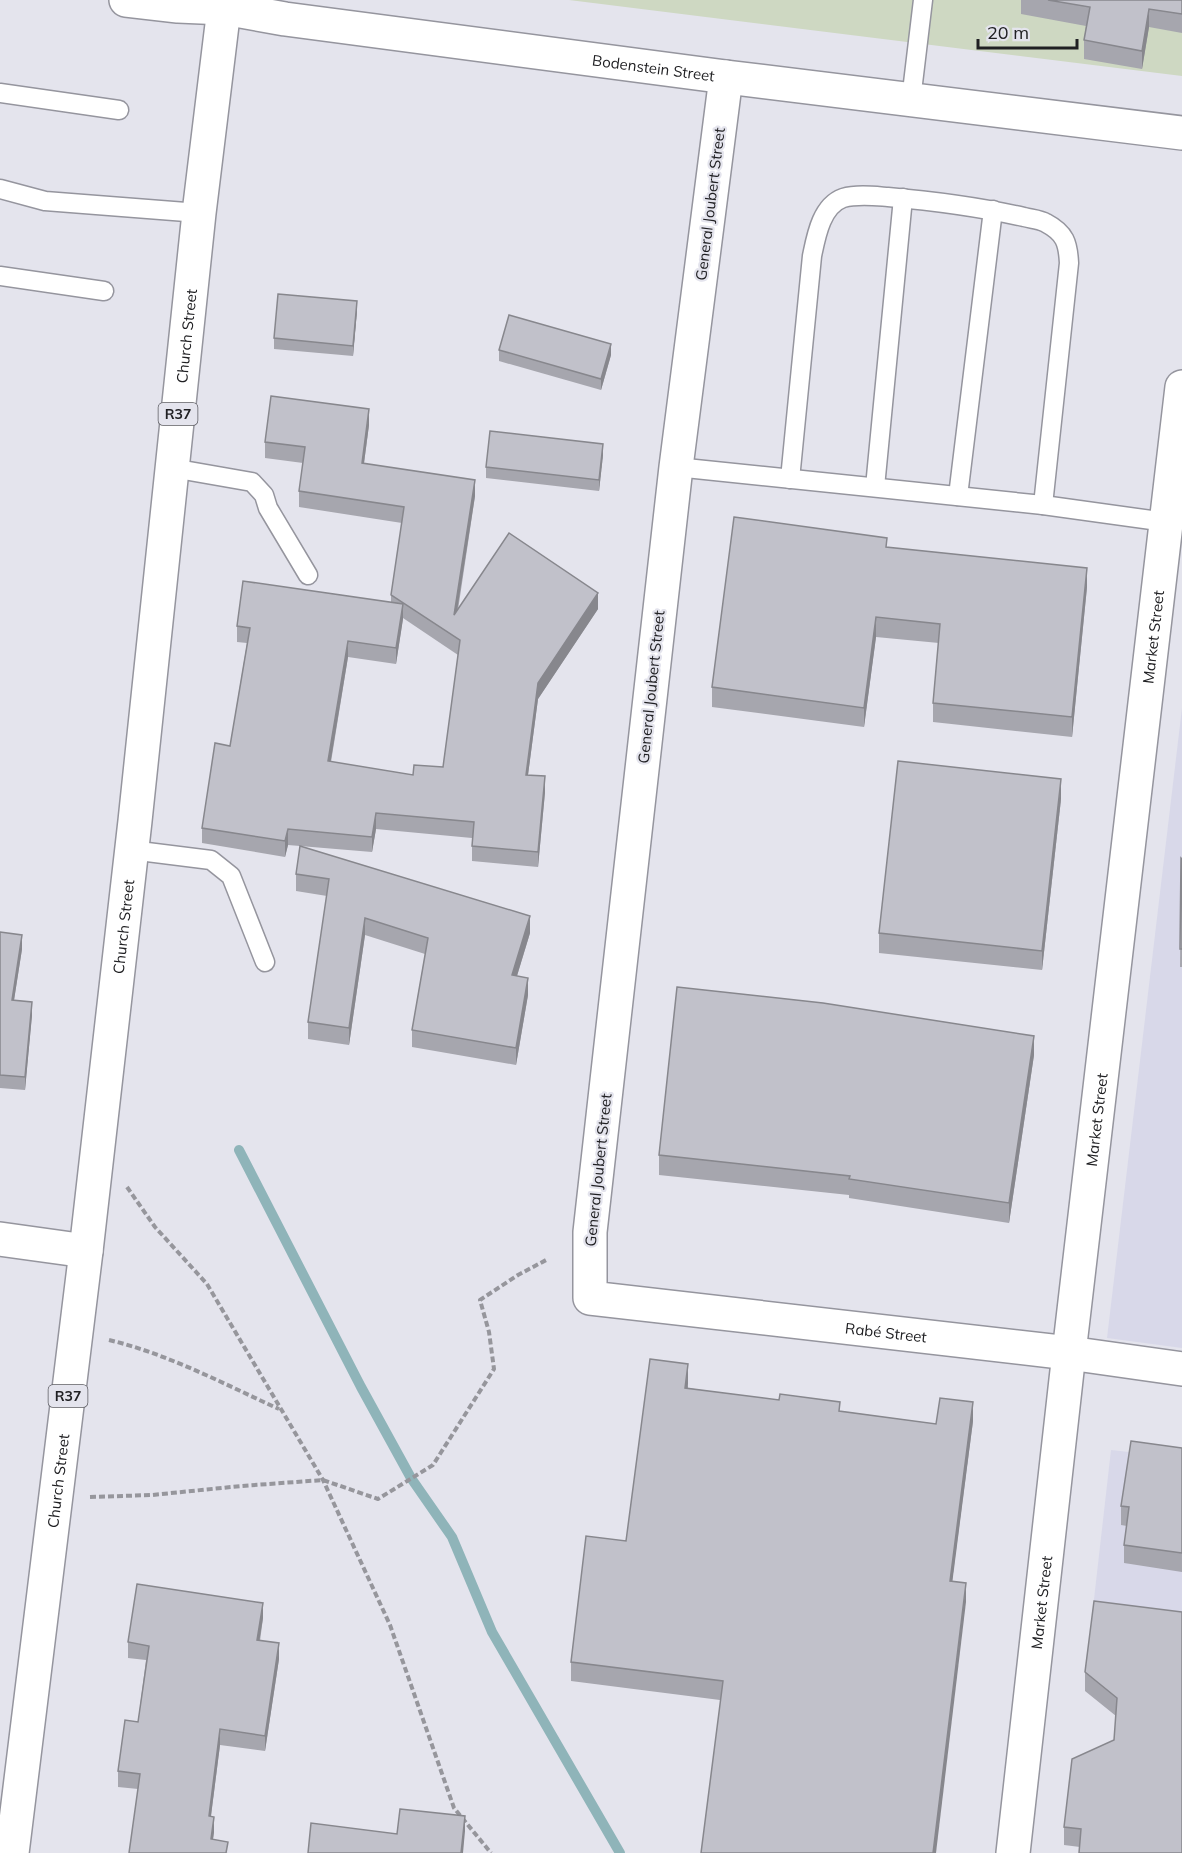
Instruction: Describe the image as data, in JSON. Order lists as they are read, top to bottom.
{
  "streets": {
    "street": [
      "Bodenstein Street",
      "General Joubert Street",
      "Church Street",
      "R37",
      "Market Street",
      "Rabé Street"
    ]
  },
  "crossings": [
    ["Bodenstein Street", "General Joubert Street"],
    ["Bodenstein Street", "Church Street"],
    ["General Joubert Street", "Rabé Street"],
    ["Market Street", "Rabé Street"]
  ],
  "scale_bar": "20 m"
}
